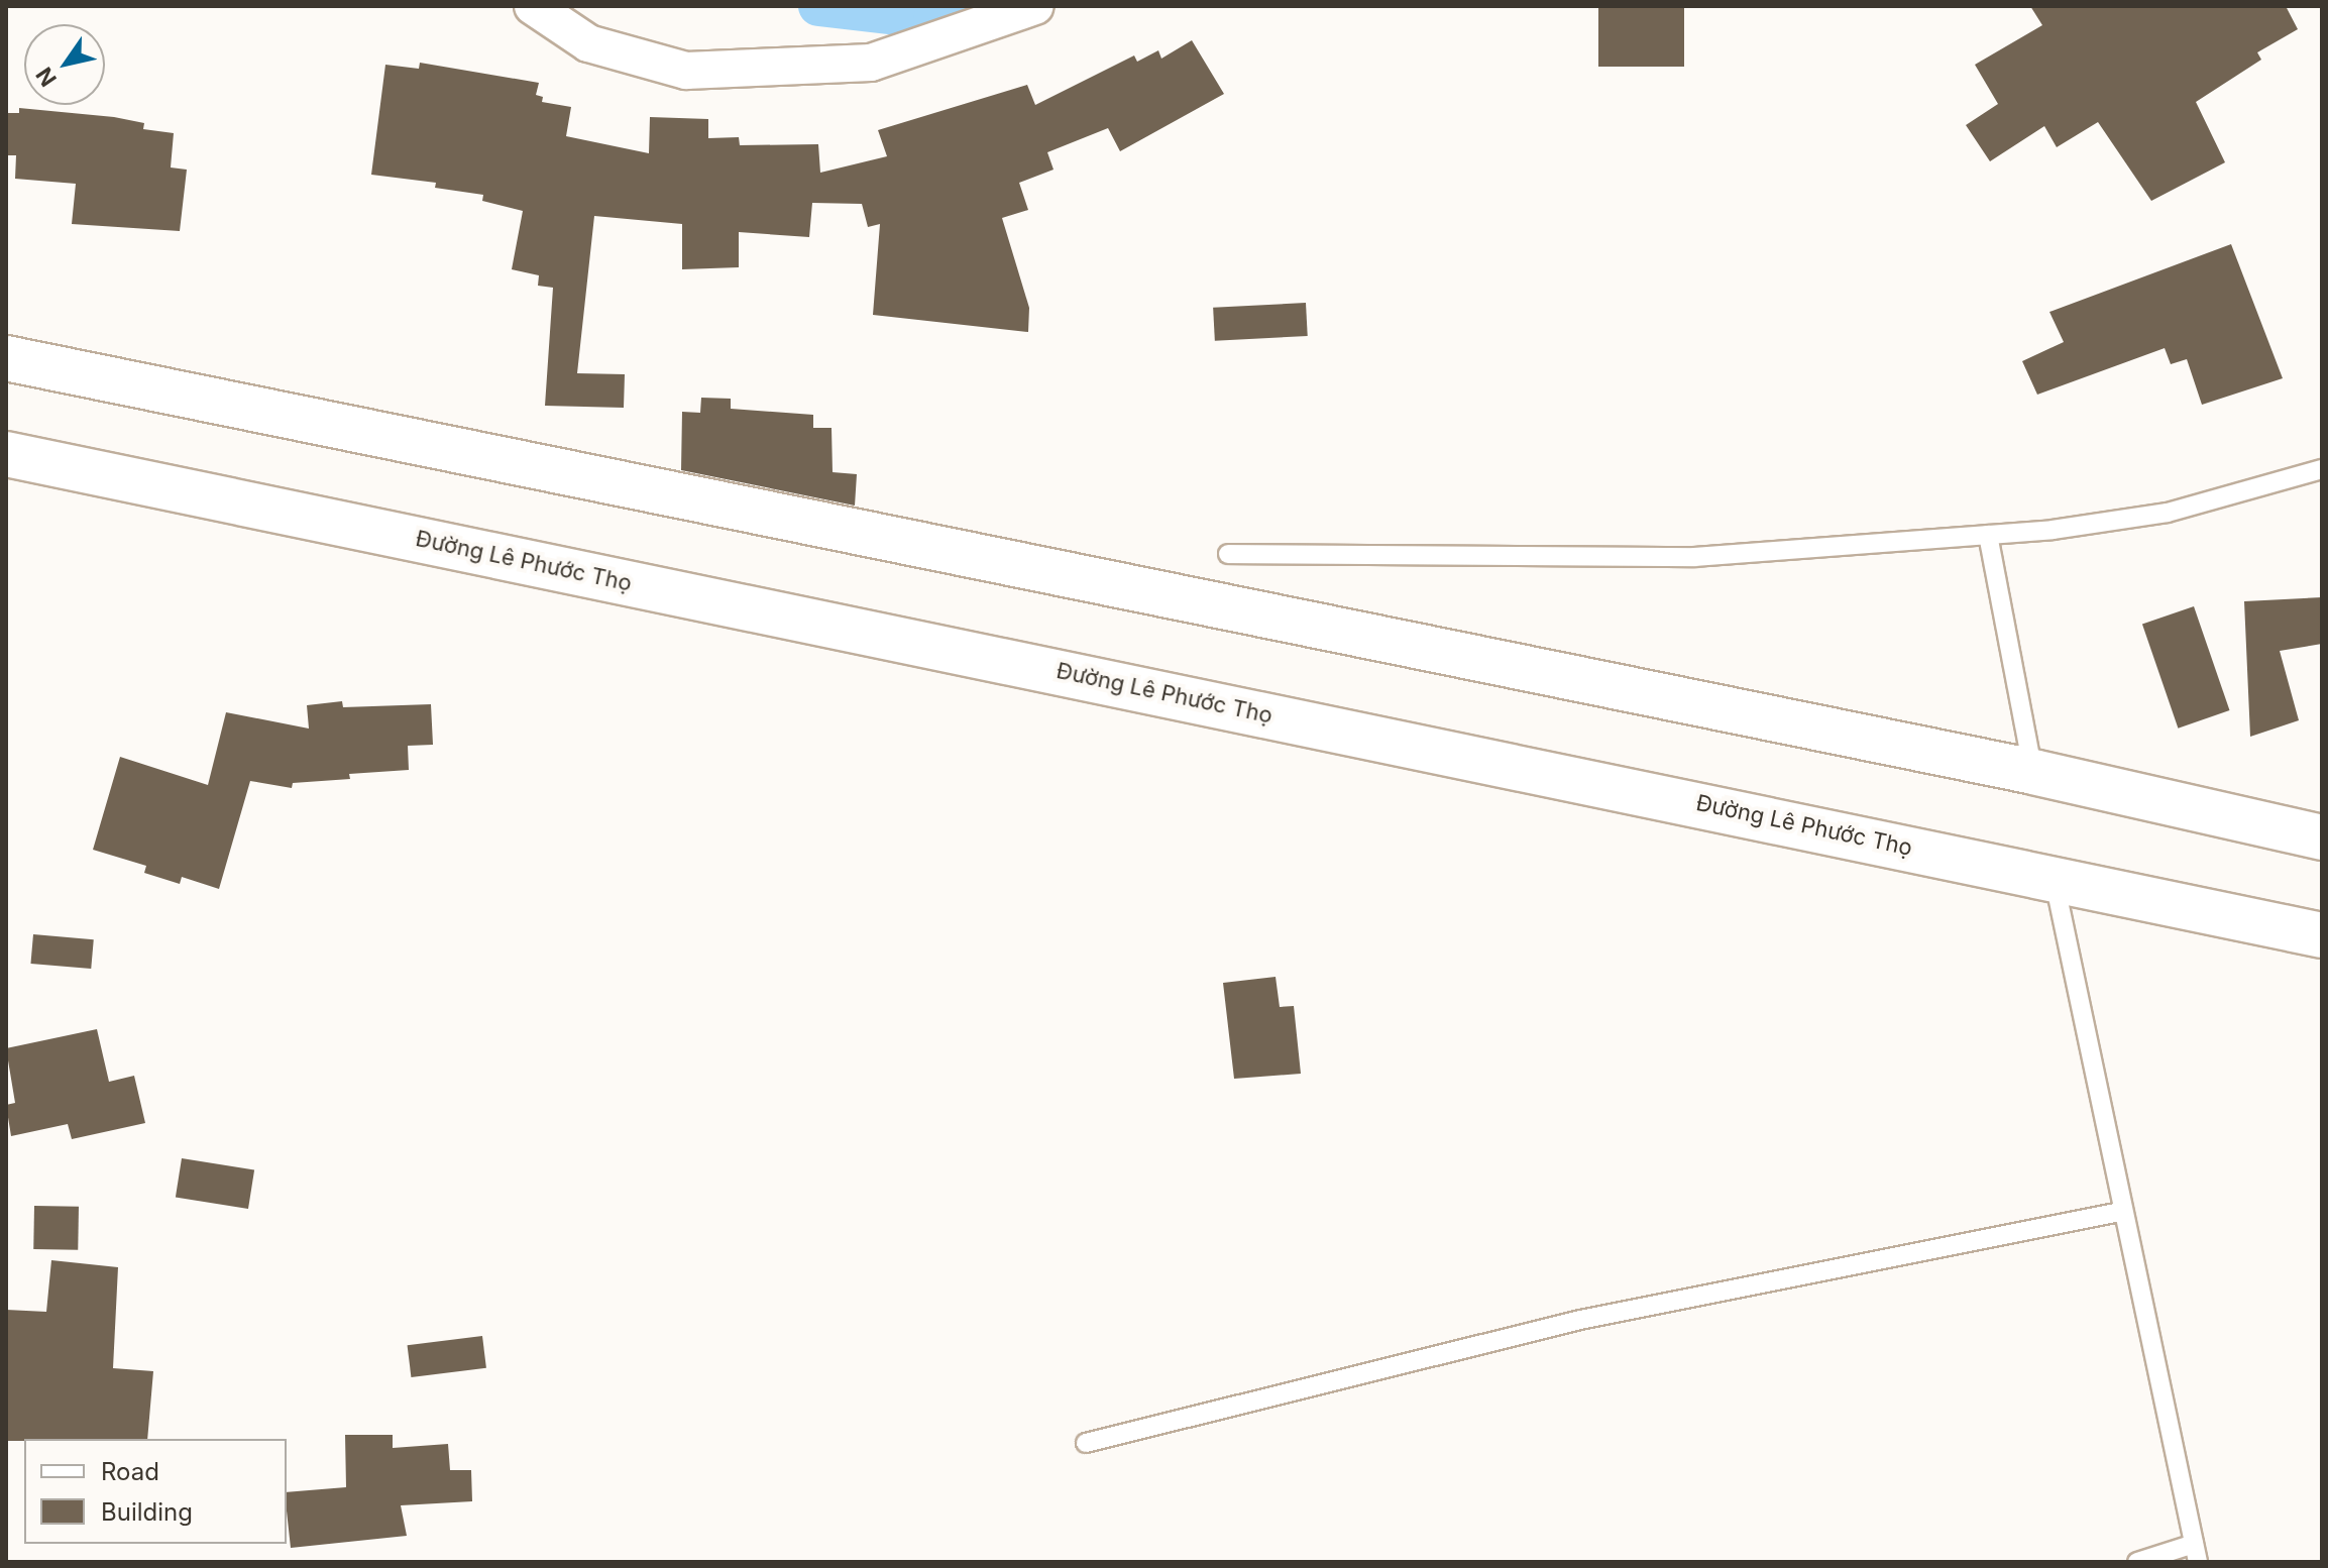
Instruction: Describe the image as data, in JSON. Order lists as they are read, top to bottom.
{
  "streets": {
    "street": ["Đường Lê Phước Thọ"]
  },
  "legend": ["Road", "Building"],
  "north": "bottom left"
}
